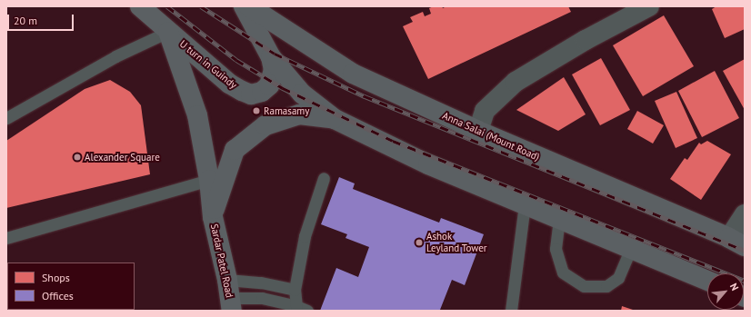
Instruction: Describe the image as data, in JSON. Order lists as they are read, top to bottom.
{
  "streets": {
    "main road": ["U turn in Guindy", "Anna Salai (Mount Road)", "Sardar Patel Road"]
  },
  "places": ["Ramasamy", "Alexander Square", "Ashok Leyland Tower"],
  "legend": ["Shops", "Offices"],
  "scale_bar": "20 m",
  "north": "top right"
}
